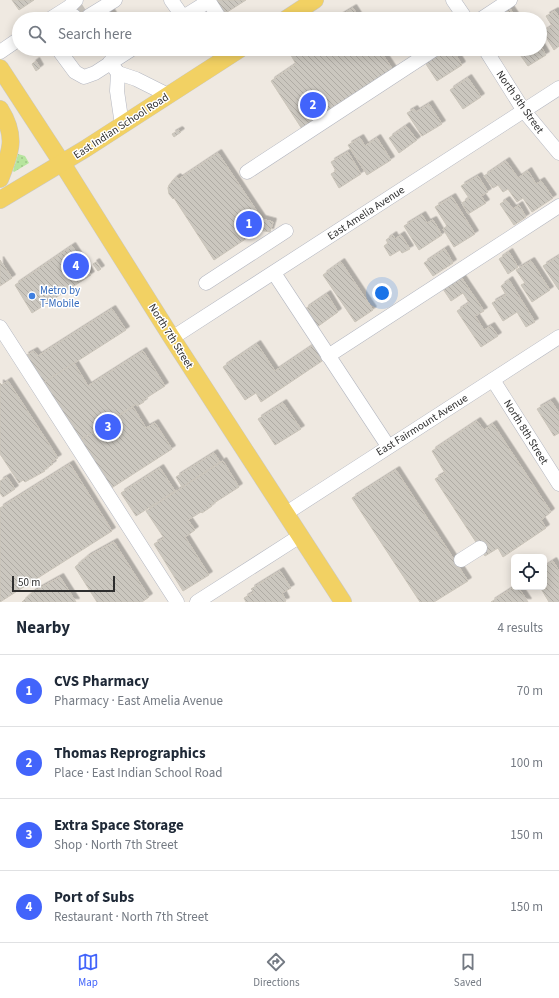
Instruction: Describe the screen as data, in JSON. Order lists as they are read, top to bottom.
{
  "streets": {
    "main road": ["East Indian School Road", "North 7th Street"],
    "street": [
      "North 9th Street",
      "East Amelia Avenue",
      "East Fairmount Avenue",
      "North 8th Street"
    ]
  },
  "crossings": [
    ["North 9th Street", "East Amelia Avenue"],
    ["East Indian School Road", "North 7th Street"],
    ["East Amelia Avenue", "North 7th Street"],
    ["North 7th Street", "East Fairmount Avenue"],
    ["East Fairmount Avenue", "North 8th Street"]
  ],
  "places": ["Metro by T-Mobile"],
  "scale_bar": "50 m",
  "page": {
    "search": "Search here",
    "pins": [
      "2",
      "1",
      "4",
      "3"
    ],
    "scale": "50 m",
    "heading": ["Nearby", "4 results"],
    "list": [
      {
        "mark": "1",
        "name": "CVS Pharmacy",
        "note": "Pharmacy · East Amelia Avenue",
        "value": "70 m"
      },
      {
        "mark": "2",
        "name": "Thomas Reprographics",
        "note": "Place · East Indian School Road",
        "value": "100 m"
      },
      {
        "mark": "3",
        "name": "Extra Space Storage",
        "note": "Shop · North 7th Street",
        "value": "150 m"
      },
      {
        "mark": "4",
        "name": "Port of Subs",
        "note": "Restaurant · North 7th Street",
        "value": "150 m"
      }
    ],
    "nav": ["Map", "Directions", "Saved"]
  }
}
